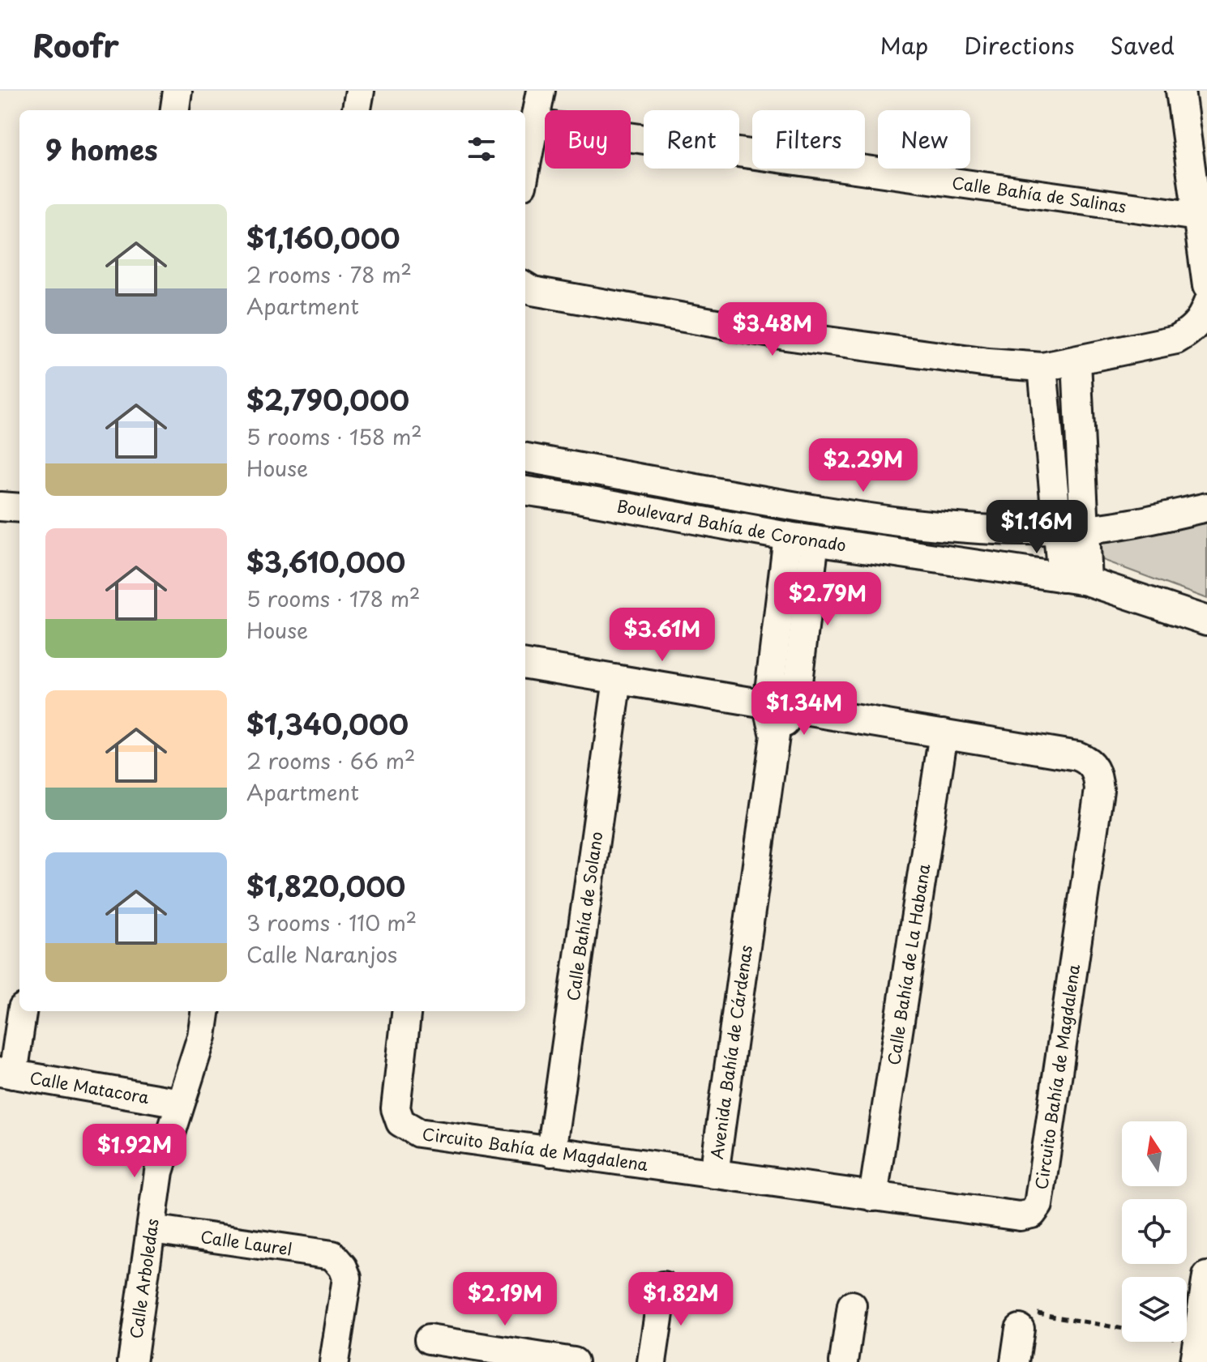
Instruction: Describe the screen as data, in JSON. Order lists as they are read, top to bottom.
{
  "streets": {
    "street": [
      "Calle Bahía de Salinas",
      "Boulevard Bahía de Coronado",
      "Calle Bahía de Solano",
      "Calle Bahía de La Habana",
      "Avenida Bahía de Cárdenas",
      "Circuito Bahía de Magdalena",
      "Calle Matacora",
      "Calle Laurel",
      "Calle Arboledas"
    ]
  },
  "crossings": [
    ["Boulevard Bahía de Coronado", "Avenida Bahía de Cárdenas"],
    ["Calle Bahía de Solano", "Circuito Bahía de Magdalena"],
    ["Calle Bahía de La Habana", "Circuito Bahía de Magdalena"],
    ["Avenida Bahía de Cárdenas", "Circuito Bahía de Magdalena"],
    ["Calle Matacora", "Calle Arboledas"],
    ["Calle Laurel", "Calle Arboledas"]
  ],
  "north": "top",
  "page": {
    "header": "Roofr",
    "nav": ["Map", "Directions", "Saved"],
    "chip": [
      "Buy",
      "Rent",
      "Filters",
      "New"
    ],
    "heading": "9 homes",
    "list": [
      {
        "name": "$1,160,000",
        "note": "2 rooms · 78 m² · Apartment"
      },
      {
        "name": "$2,790,000",
        "note": "5 rooms · 158 m² · House"
      },
      {
        "name": "$3,610,000",
        "note": "5 rooms · 178 m² · House"
      },
      {
        "name": "$1,340,000",
        "note": "2 rooms · 66 m² · Apartment"
      },
      {
        "name": "$1,820,000",
        "note": "3 rooms · 110 m² · Calle Naranjos"
      }
    ],
    "price": [
      "$3.48M",
      "$2.29M",
      "$1.16M",
      "$2.79M",
      "$3.61M",
      "$1.34M",
      "$1.92M",
      "$2.19M",
      "$1.82M"
    ]
  }
}
